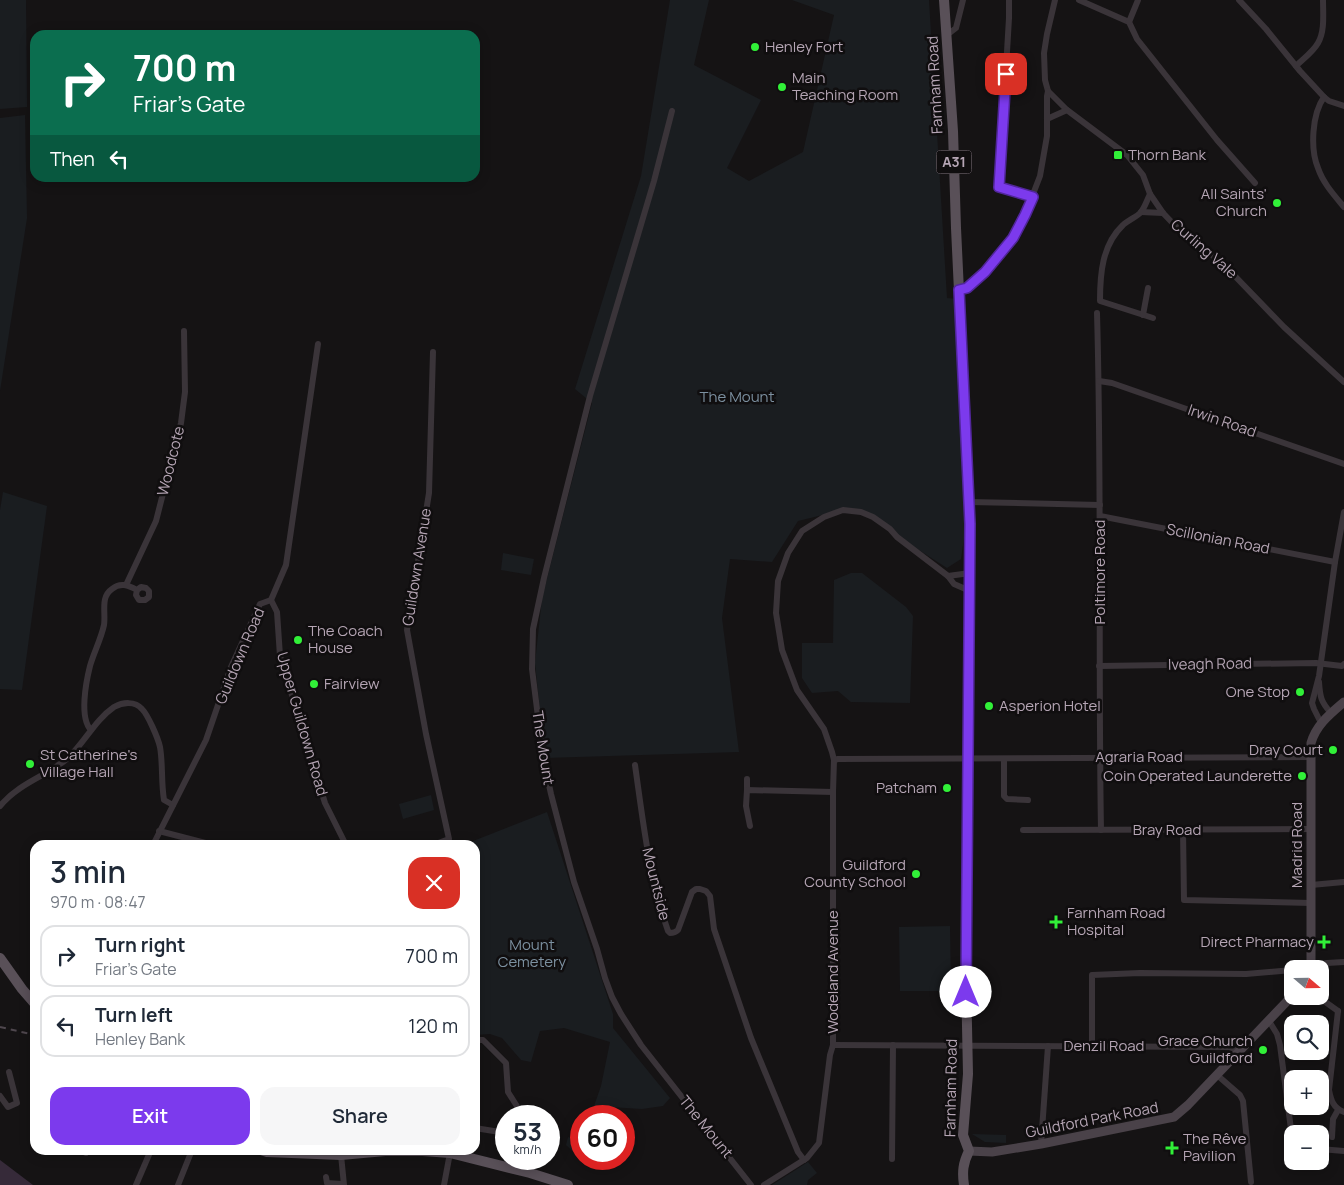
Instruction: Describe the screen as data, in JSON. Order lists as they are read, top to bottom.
{
  "streets": {
    "main road": ["Farnham Road", "A31"],
    "street": [
      "Curling Vale",
      "Irwin Road",
      "Woodcote",
      "Scillonian Road",
      "Guildown Avenue",
      "Poltimore Road",
      "Guildown Road",
      "Iveagh Road",
      "Upper Guildown Road",
      "The Mount",
      "Agraria Road",
      "Bray Road",
      "Madrid Road",
      "Mountside",
      "Wodeland Avenue",
      "Denzil Road",
      "Guildford Park Road"
    ]
  },
  "crossings": [
    ["Farnham Road", "Agraria Road"],
    ["Farnham Road", "Wodeland Avenue"],
    ["Farnham Road", "Denzil Road"],
    ["Farnham Road", "Guildford Park Road"],
    ["Irwin Road", "Poltimore Road"],
    ["Scillonian Road", "Poltimore Road"],
    ["Poltimore Road", "Iveagh Road"],
    ["Poltimore Road", "Agraria Road"],
    ["Poltimore Road", "Bray Road"],
    ["Guildown Road", "Upper Guildown Road"],
    ["Agraria Road", "Madrid Road"],
    ["Agraria Road", "Wodeland Avenue"],
    ["Bray Road", "Madrid Road"],
    ["Mountside", "Wodeland Avenue"],
    ["Wodeland Avenue", "Denzil Road"],
    ["Denzil Road", "Guildford Park Road"]
  ],
  "parks": ["The Mount", "Mount Cemetery"],
  "places": {
    "other": [
      "Henley Fort",
      "Main Teaching Room",
      "All Saints' Church",
      "The Coach House",
      "Fairview",
      "One Stop",
      "Asperion Hotel",
      "Dray Court",
      "St Catherine's Village Hall",
      "Coin Operated Launderette",
      "Patcham",
      "Guildford County School",
      "Grace Church Guildford"
    ],
    "transit": ["Thorn Bank"],
    "health": ["Farnham Road Hospital", "Direct Pharmacy", "The Rêve Pavilion"]
  },
  "north": "right",
  "page": {
    "turn": ["700 m", "Friar's Gate"],
    "then": "Then",
    "heading": ["3 min", "970 m · 08:47"],
    "list": [
      {
        "name": "Turn right",
        "note": "Friar's Gate",
        "value": "700 m"
      },
      {
        "name": "Turn left",
        "note": "Henley Bank",
        "value": "120 m"
      }
    ],
    "map_buttons": ["+", "−"],
    "buttons": ["Exit", "Share"],
    "speed": "53 km/h",
    "limit": "60"
  }
}
